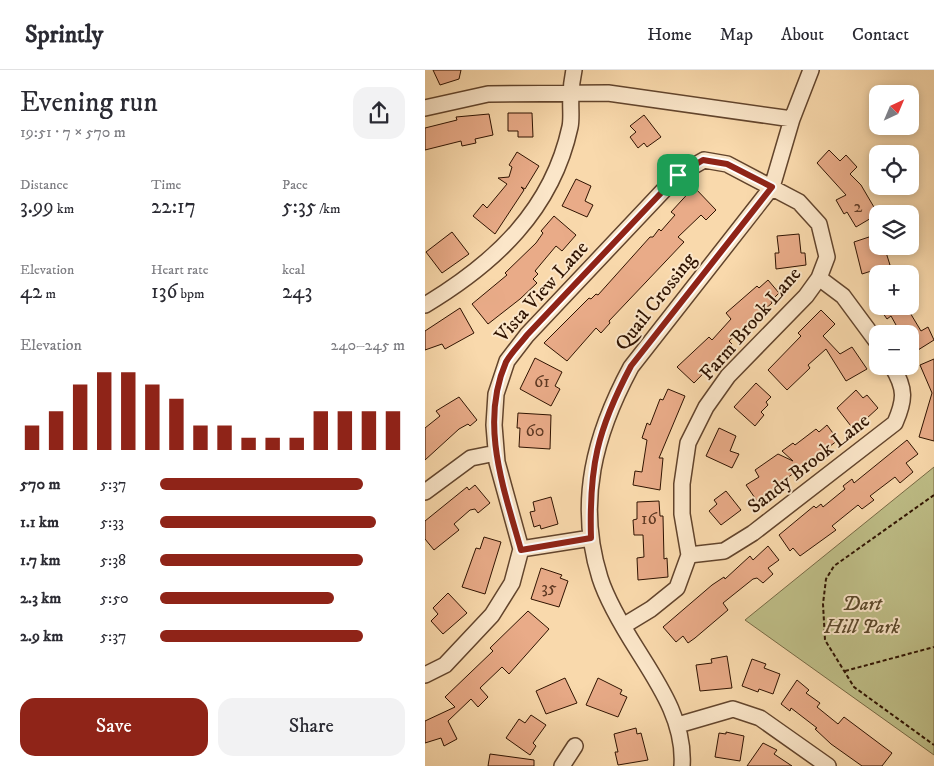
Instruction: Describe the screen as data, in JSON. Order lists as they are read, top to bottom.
{
  "streets": {
    "street": [
      "Vista View Lane",
      "Quail Crossing",
      "Farm Brook Lane",
      "Sandy Brook Lane"
    ]
  },
  "crossings": [
    ["Vista View Lane", "Quail Crossing"],
    ["Vista View Lane", "Farm Brook Lane"],
    ["Quail Crossing", "Farm Brook Lane"],
    ["Farm Brook Lane", "Sandy Brook Lane"]
  ],
  "parks": ["Dart Hill Park"],
  "house_numbers": [
    "2",
    "61",
    "60",
    "16",
    "35"
  ],
  "north": "top right",
  "page": {
    "header": "Sprintly",
    "nav": [
      "Home",
      "Map",
      "About",
      "Contact"
    ],
    "heading": ["Evening run", "19:51 · 7 × 570 m"],
    "map_buttons": ["+", "−"],
    "stats": [
      ["Distance", "3.99 km"],
      ["Time", "22:17"],
      ["Pace", "5:35 /km"],
      ["Elevation", "42 m"],
      ["Heart rate", "136 bpm"],
      ["kcal", "243"]
    ],
    "chart": ["Elevation", "240–245 m"],
    "list": [
      {
        "name": "570 m",
        "note": "5:37"
      },
      {
        "name": "1.1 km",
        "note": "5:33"
      },
      {
        "name": "1.7 km",
        "note": "5:38"
      },
      {
        "name": "2.3 km",
        "note": "5:50"
      },
      {
        "name": "2.9 km",
        "note": "5:37"
      }
    ],
    "buttons": ["Save", "Share"]
  }
}
